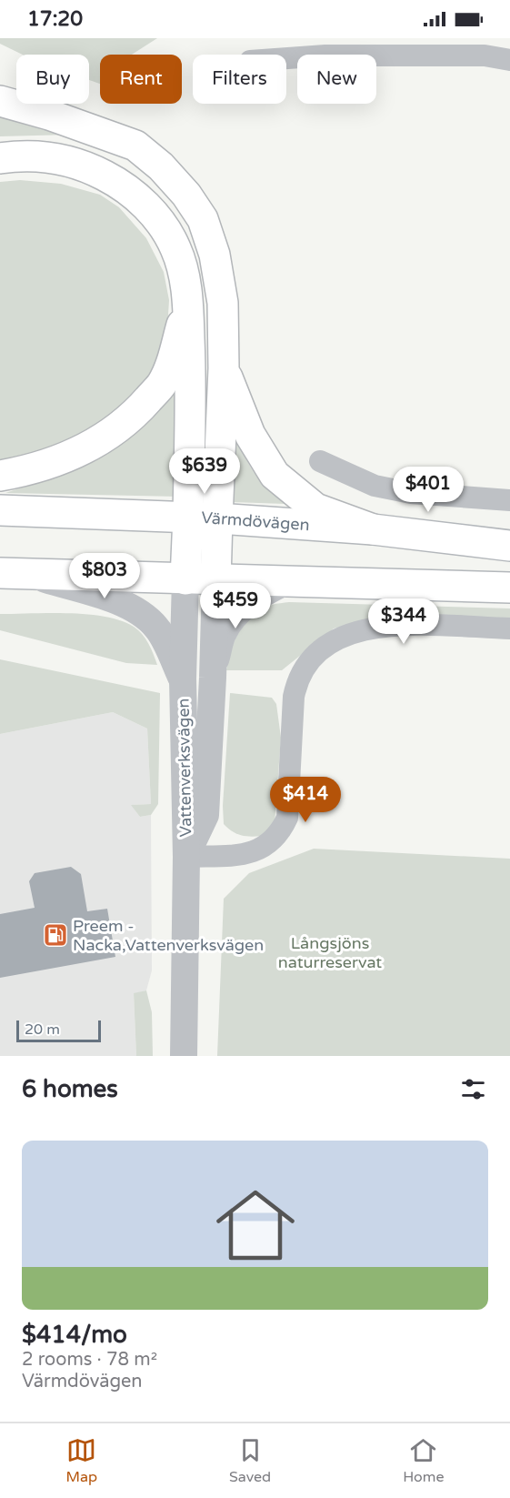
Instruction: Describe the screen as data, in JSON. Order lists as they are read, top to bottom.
{
  "streets": {
    "main road": ["Värmdövägen"],
    "street": ["Vattenverksvägen"]
  },
  "parks": ["Långsjöns naturreservat"],
  "places": {
    "fuel station": ["Preem - Nacka,Vattenverksvägen"]
  },
  "scale_bar": "20 m",
  "page": {
    "status": "17:20",
    "chip": [
      "Buy",
      "Rent",
      "Filters",
      "New"
    ],
    "price": [
      "$639",
      "$401",
      "$803",
      "$459",
      "$344",
      "$414"
    ],
    "scale": "20 m",
    "heading": "6 homes",
    "list": [
      {
        "name": "$414/mo",
        "note": "2 rooms · 78 m² · Värmdövägen"
      }
    ],
    "tabs": ["Map", "Saved", "Home"]
  }
}
